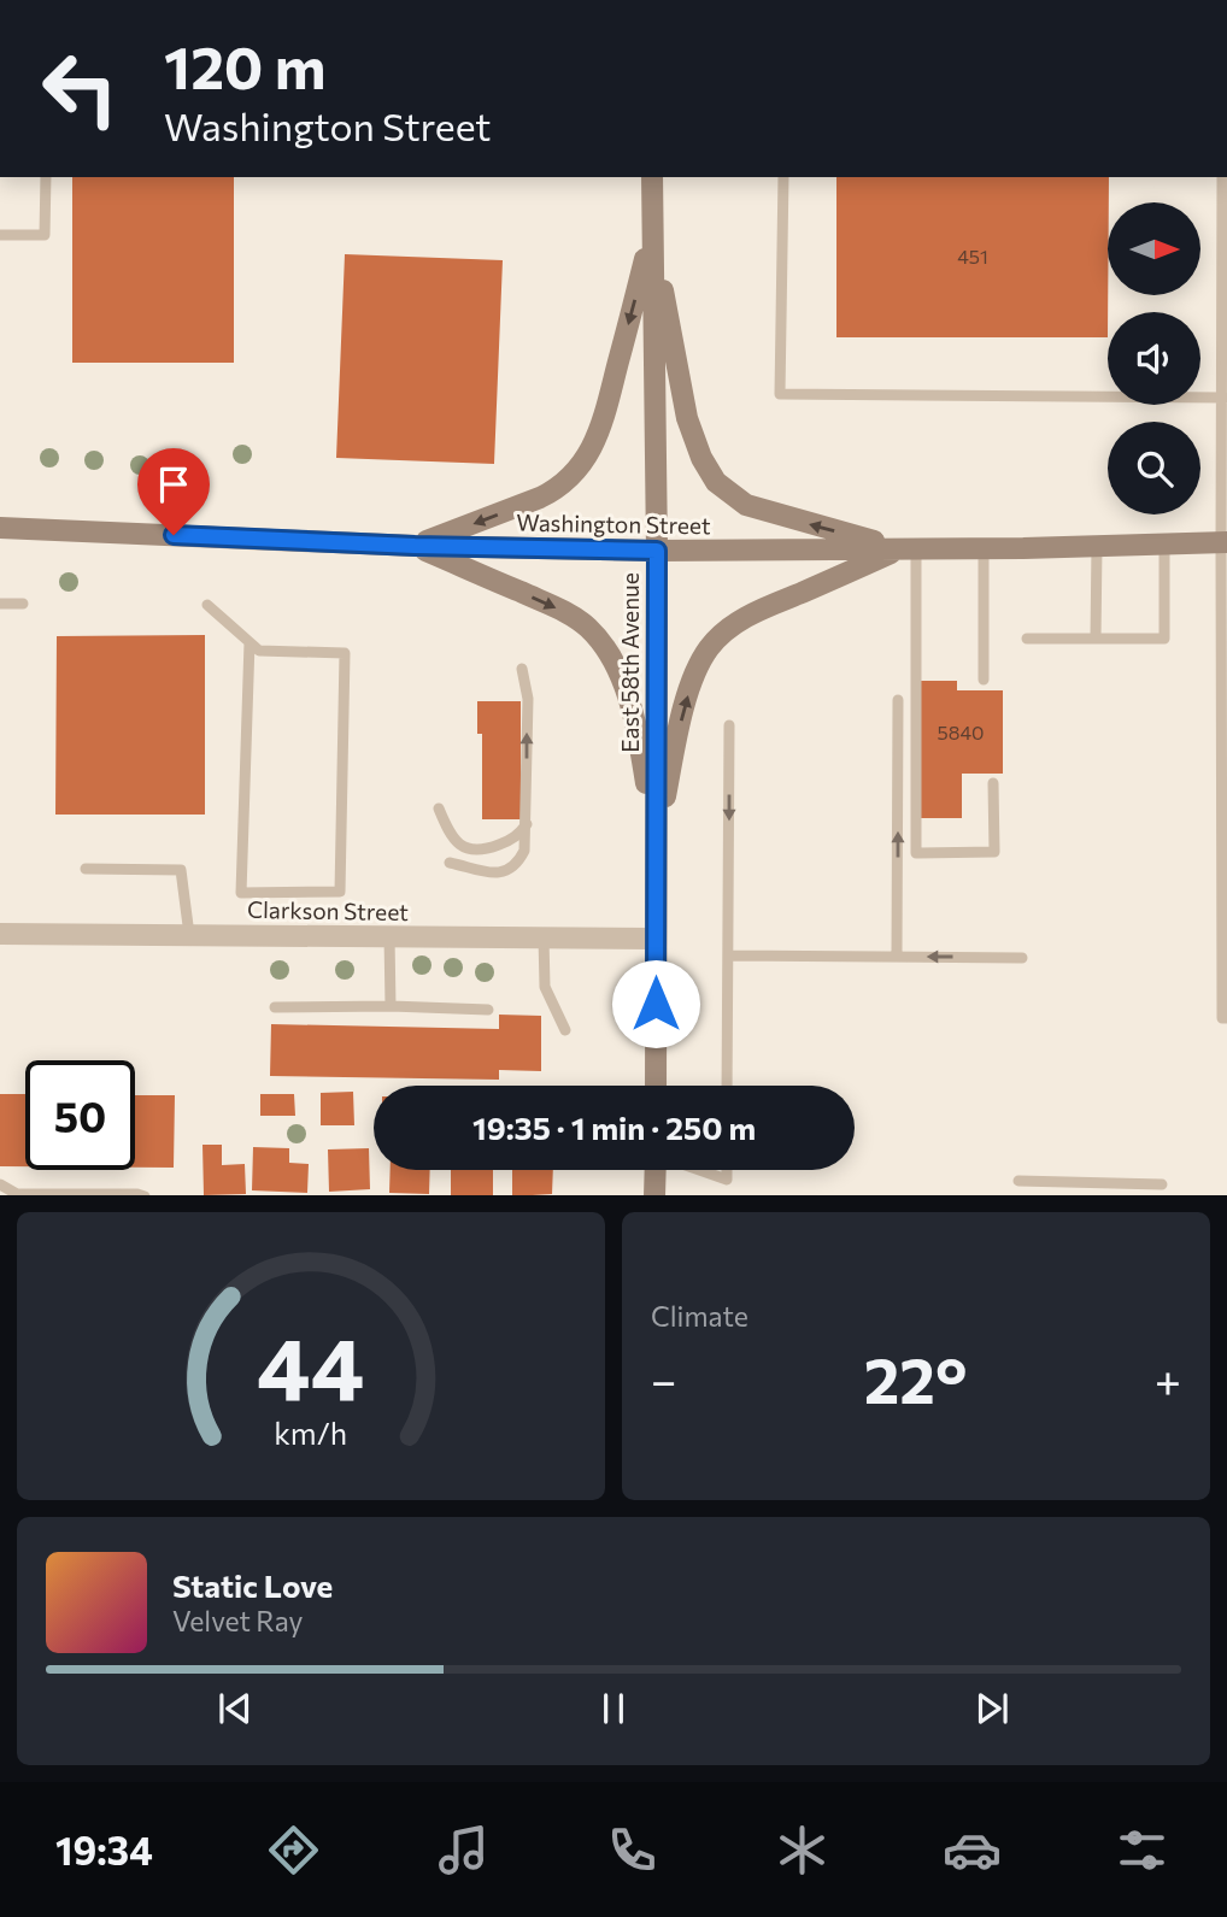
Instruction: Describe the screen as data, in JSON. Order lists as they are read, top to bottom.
{
  "streets": {
    "main road": ["Washington Street", "East 58th Avenue"],
    "street": ["Clarkson Street"]
  },
  "crossings": [
    ["Washington Street", "East 58th Avenue"],
    ["East 58th Avenue", "Clarkson Street"]
  ],
  "house_numbers": ["451", "5840"],
  "north": "right",
  "page": {
    "turn": ["120 m", "Washington Street"],
    "limit": "50",
    "trip": "19:35 · 1 min · 250 m",
    "tile": "Climate",
    "heat": ["−", "22°", "+"],
    "song": ["Static Love", "Velvet Ray"],
    "tabs": "19:34",
    "gauge": ["44", "km/h"]
  }
}
